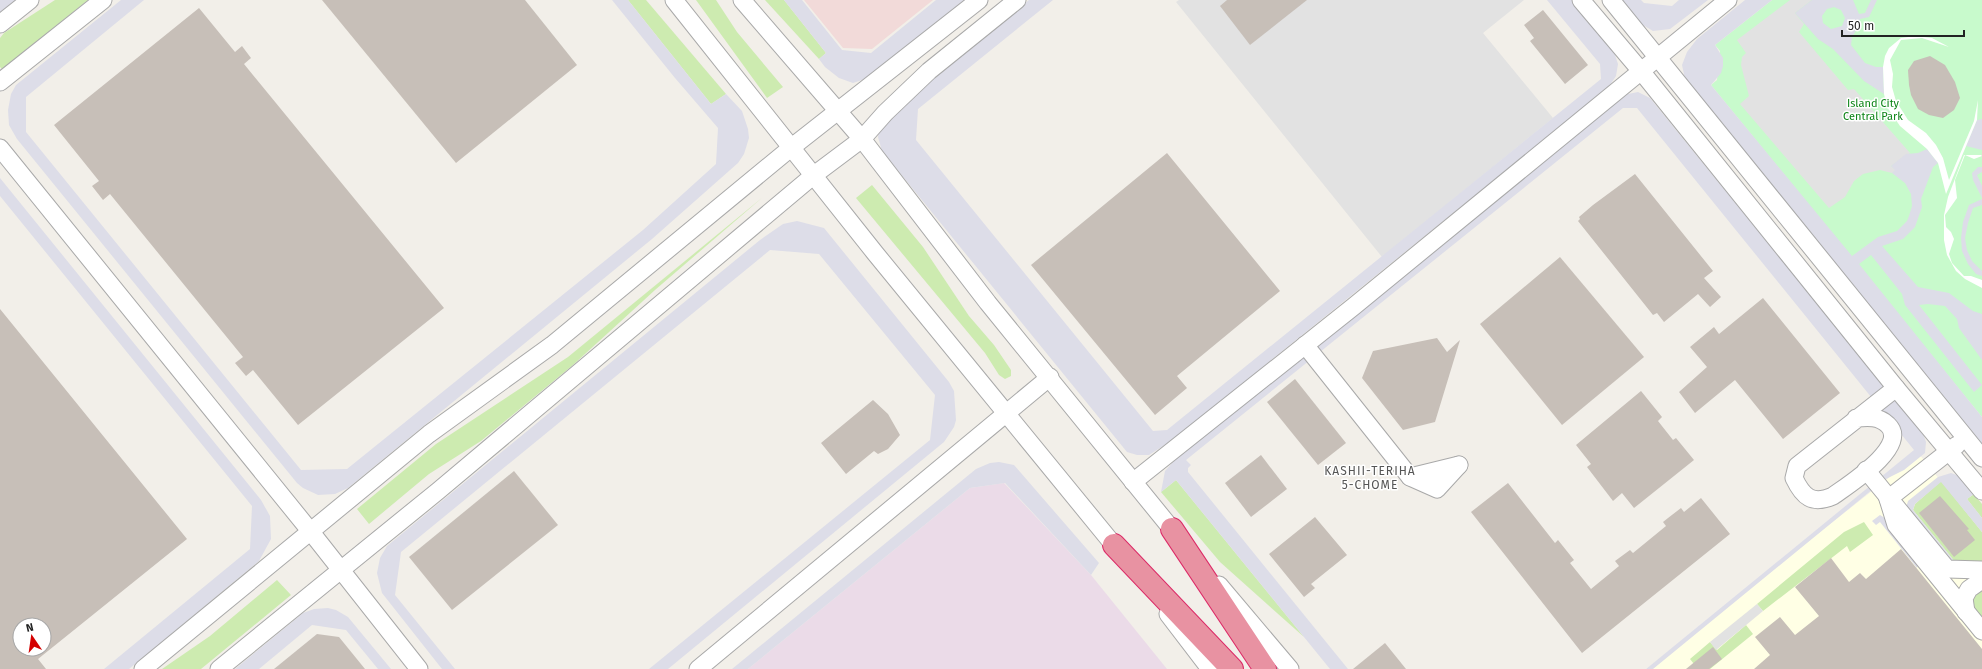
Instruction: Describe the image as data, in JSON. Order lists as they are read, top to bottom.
{
  "districts": ["KASHII-TERIHA 5-CHOME"],
  "parks": ["Island City Central Park"],
  "scale_bar": "50 m",
  "north": "top"
}
